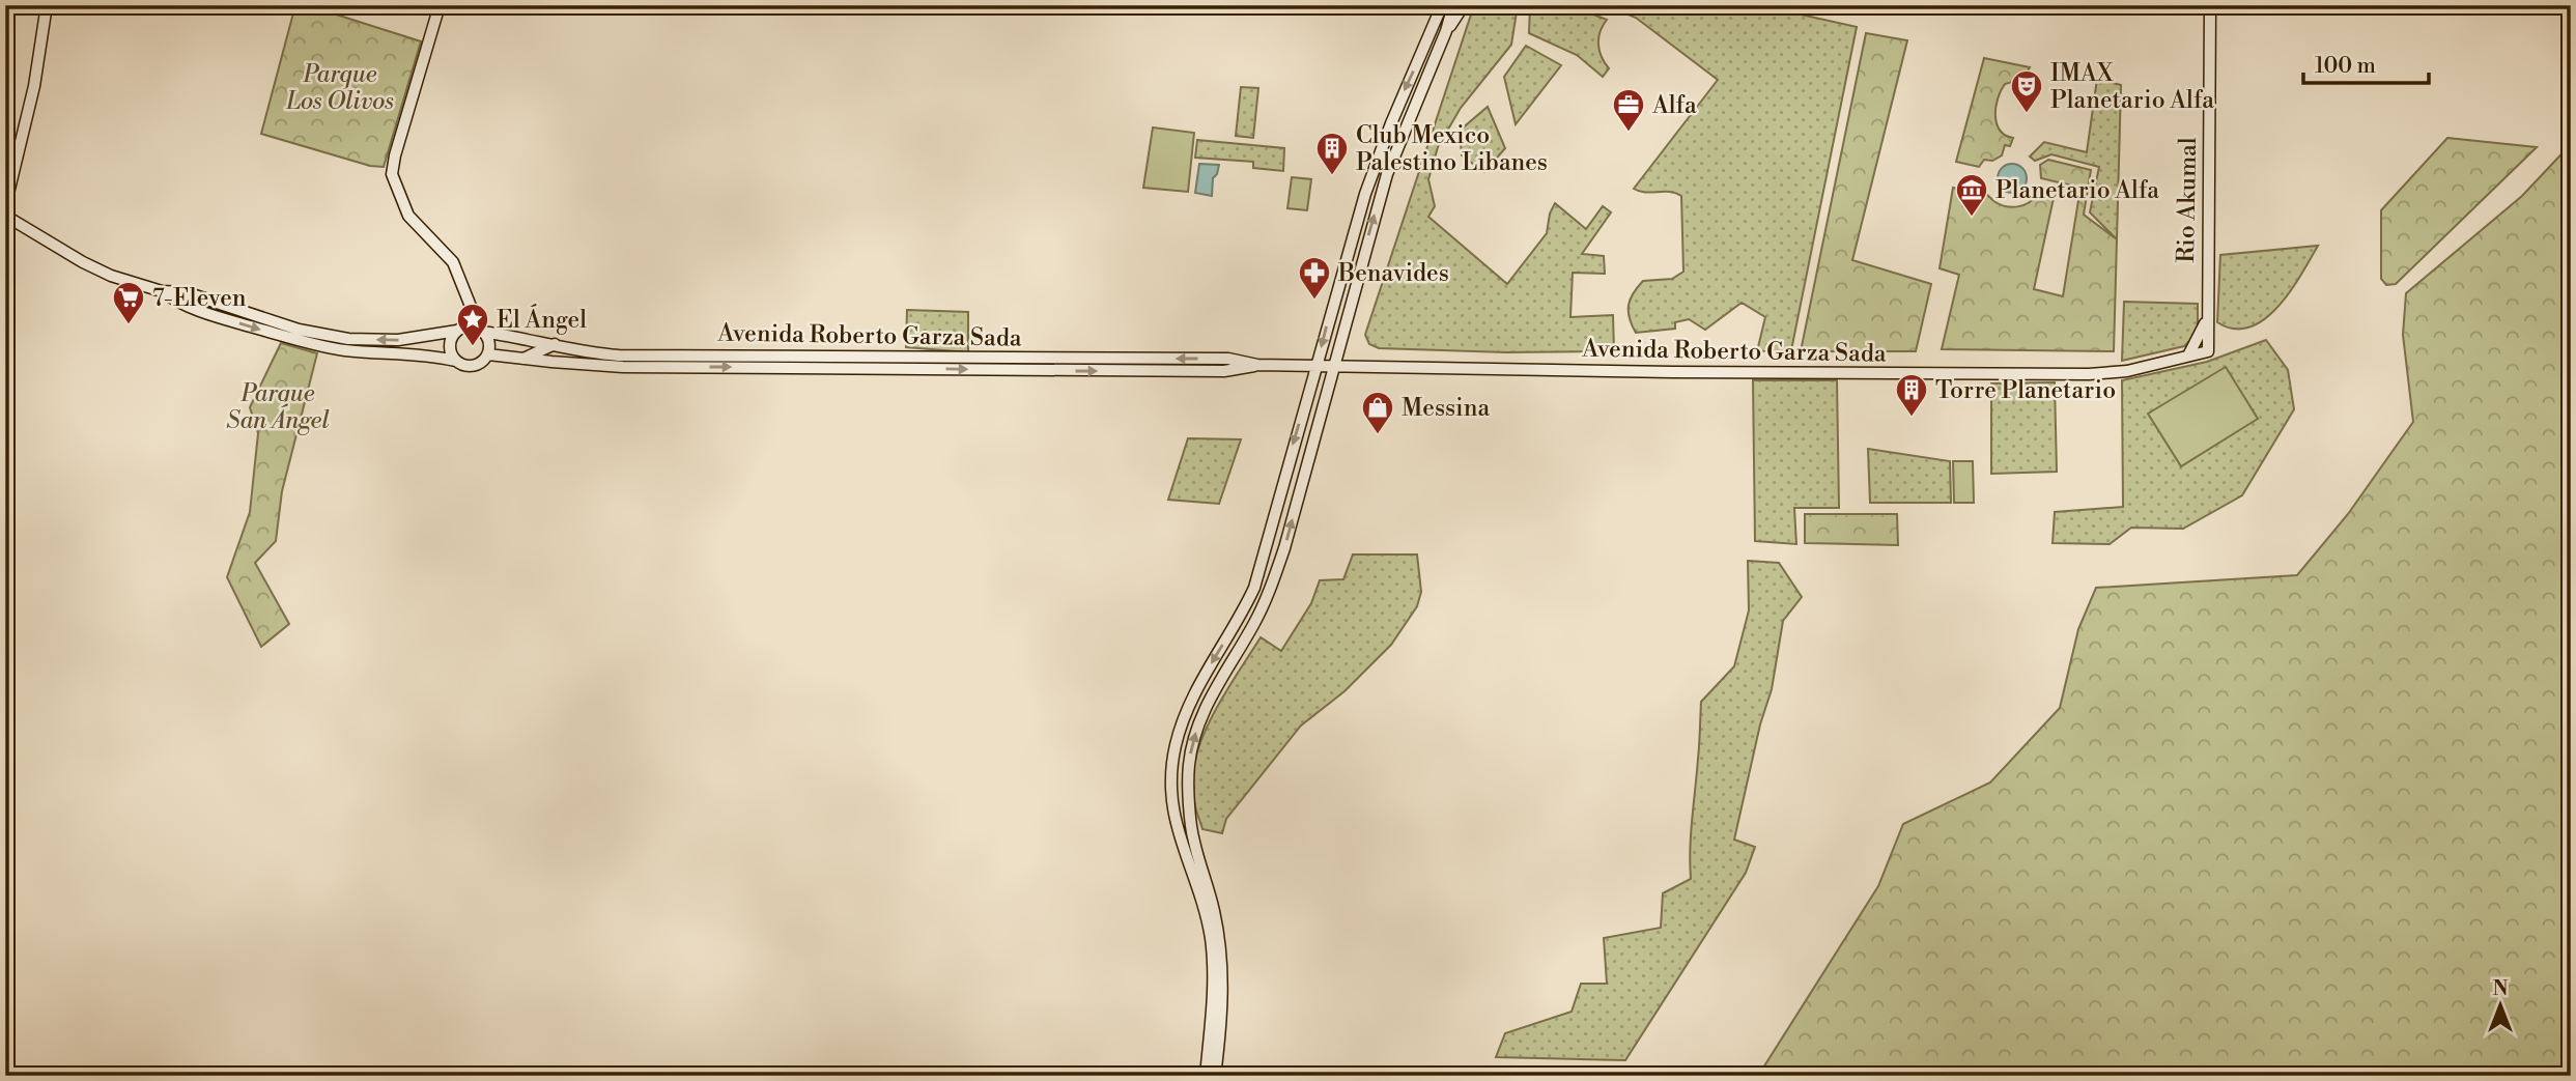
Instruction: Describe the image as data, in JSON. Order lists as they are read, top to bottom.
{
  "streets": {
    "street": ["Rio Akumal", "Avenida Roberto Garza Sada"]
  },
  "crossings": [
    ["Rio Akumal", "Avenida Roberto Garza Sada"]
  ],
  "parks": ["Parque Los Olivos", "Parque San Ángel"],
  "places": {
    "theatre": ["IMAX Planetario Alfa"],
    "office": ["Alfa"],
    "building": ["Club Mexico Palestino Libanes", "Torre Planetario"],
    "museum": ["Planetario Alfa"],
    "pharmacy": ["Benavides"],
    "supermarket": ["7-Eleven"],
    "place": ["El Ángel"],
    "shop": ["Messina"]
  },
  "scale_bar": "100 m",
  "north": "top"
}
